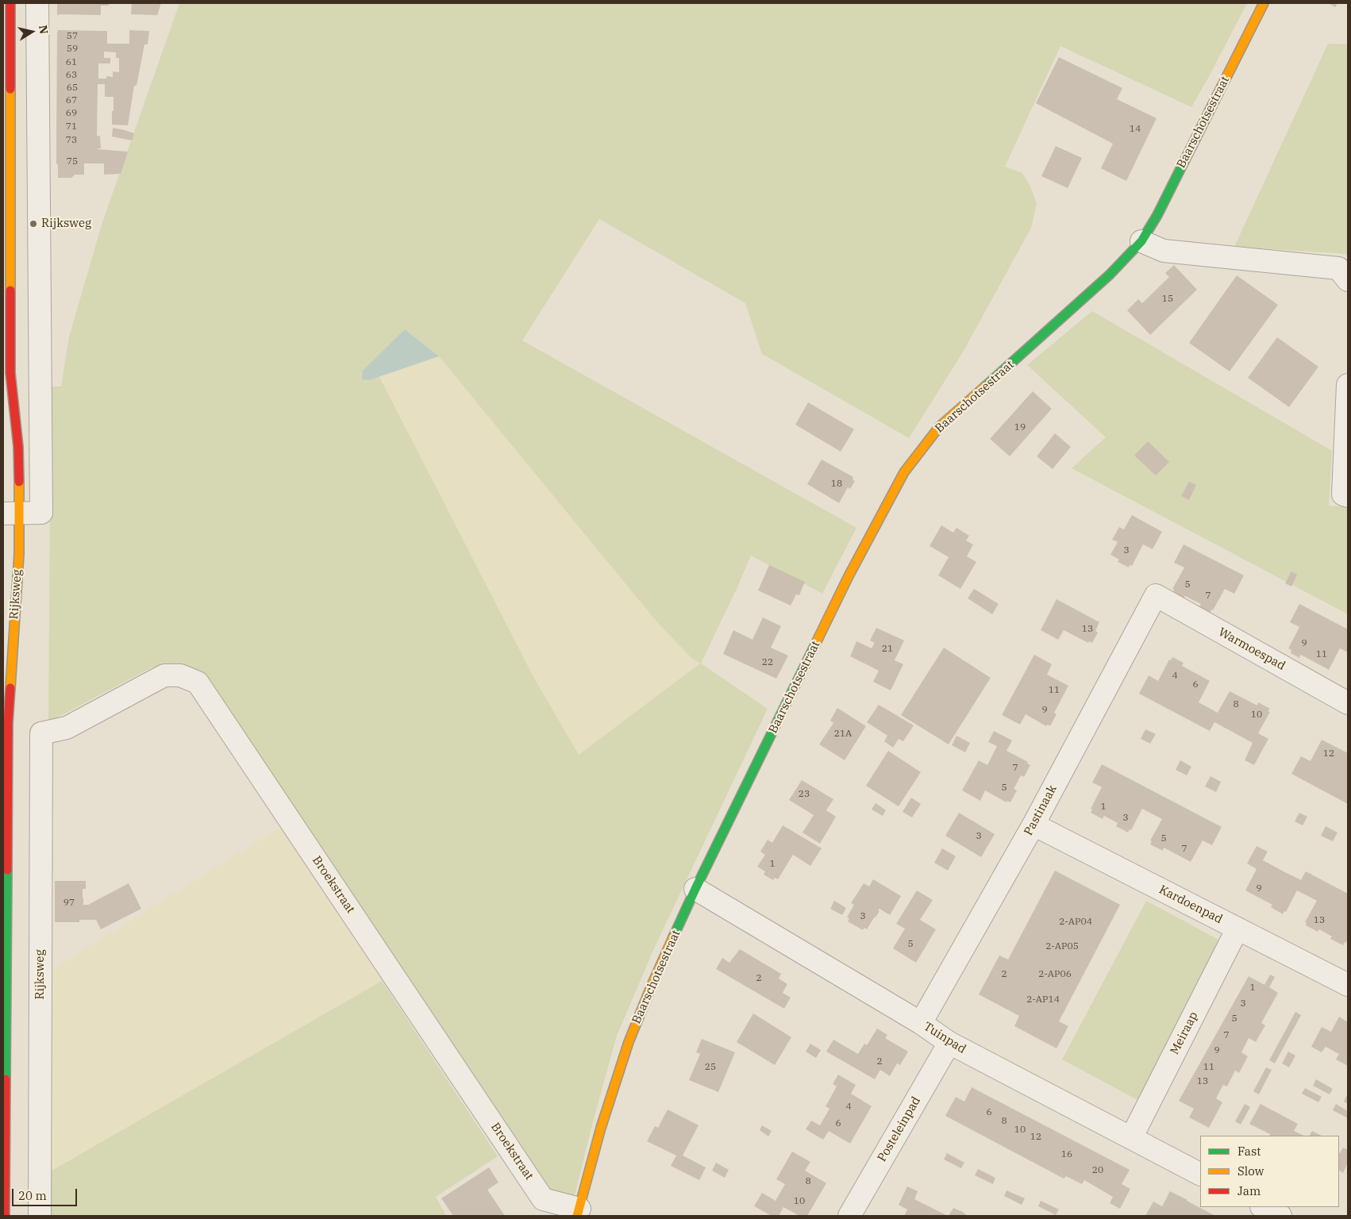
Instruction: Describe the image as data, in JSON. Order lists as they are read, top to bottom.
{
  "streets": {
    "street": [
      "Baarschotsestraat",
      "Rijksweg",
      "Warmoespad",
      "Pastinaak",
      "Broekstraat",
      "Kardoenpad",
      "Meiraap",
      "Tuinpad",
      "Posteleinpad"
    ]
  },
  "crossings": [
    ["Baarschotsestraat", "Broekstraat"],
    ["Baarschotsestraat", "Tuinpad"],
    ["Rijksweg", "Broekstraat"],
    ["Warmoespad", "Pastinaak"],
    ["Pastinaak", "Kardoenpad"],
    ["Pastinaak", "Tuinpad"],
    ["Kardoenpad", "Meiraap"],
    ["Meiraap", "Tuinpad"],
    ["Tuinpad", "Posteleinpad"]
  ],
  "places": ["Rijksweg"],
  "house_numbers": [
    "57",
    "59",
    "61",
    "63",
    "65",
    "67",
    "69",
    "71",
    "14",
    "73",
    "75",
    "15",
    "19",
    "18",
    "3",
    "5",
    "7",
    "13",
    "9",
    "21",
    "11",
    "22",
    "4",
    "6",
    "11",
    "8",
    "9",
    "10",
    "21A",
    "12",
    "7",
    "5",
    "23",
    "1",
    "3",
    "3",
    "5",
    "7",
    "1",
    "9",
    "97",
    "3",
    "13",
    "2-AP04",
    "5",
    "2-AP05",
    "2",
    "2-AP06",
    "2",
    "1",
    "2-AP14",
    "3",
    "5",
    "7",
    "9",
    "2",
    "25",
    "11",
    "13",
    "4",
    "6",
    "8",
    "6",
    "10",
    "12",
    "16",
    "20",
    "8",
    "10"
  ],
  "legend": ["Fast", "Slow", "Jam"],
  "scale_bar": "20 m",
  "north": "right"
}
